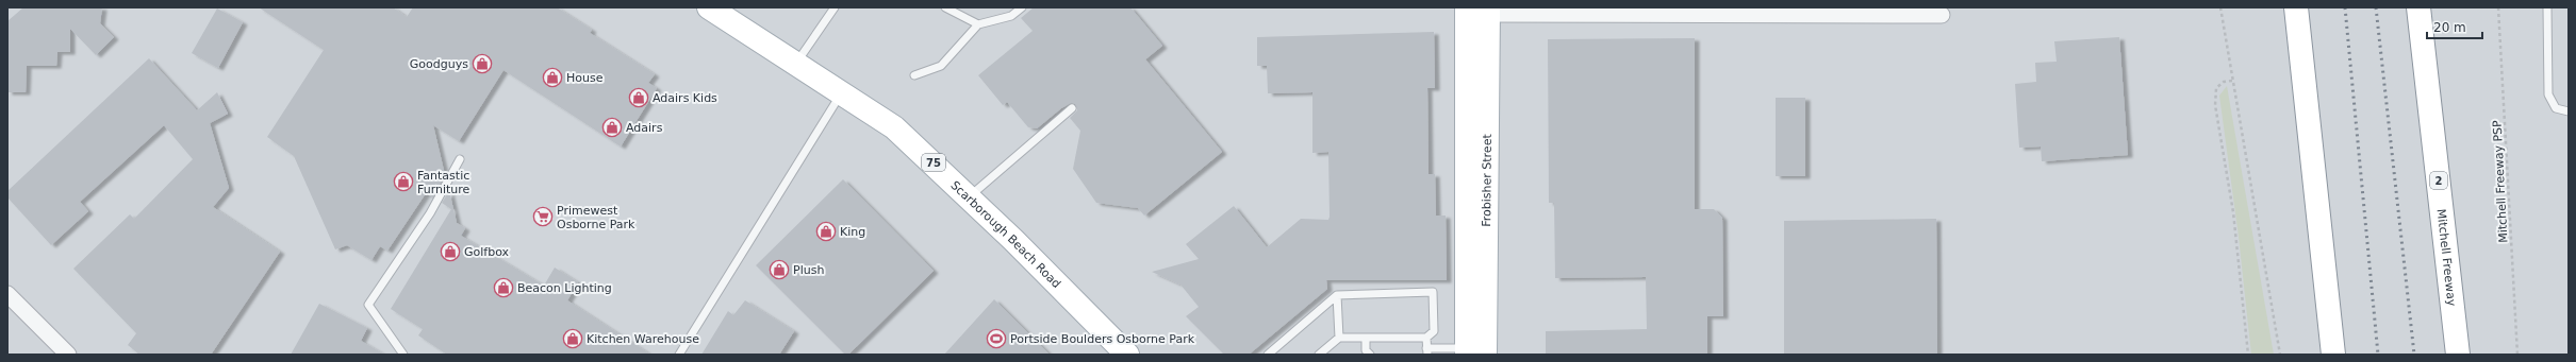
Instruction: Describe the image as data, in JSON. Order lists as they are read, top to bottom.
{
  "streets": {
    "main road": [
      "75",
      "Frobisher Street",
      "2",
      "Scarborough Beach Road",
      "Mitchell Freeway"
    ],
    "path": ["Mitchell Freeway PSP"]
  },
  "places": {
    "shop": [
      "Goodguys",
      "House",
      "Adairs Kids",
      "Adairs",
      "Fantastic Furniture",
      "King",
      "Golfbox",
      "Plush",
      "Beacon Lighting",
      "Kitchen Warehouse"
    ],
    "supermarket": ["Primewest Osborne Park"],
    "sports": ["Portside Boulders Osborne Park"]
  },
  "scale_bar": "20 m"
}
